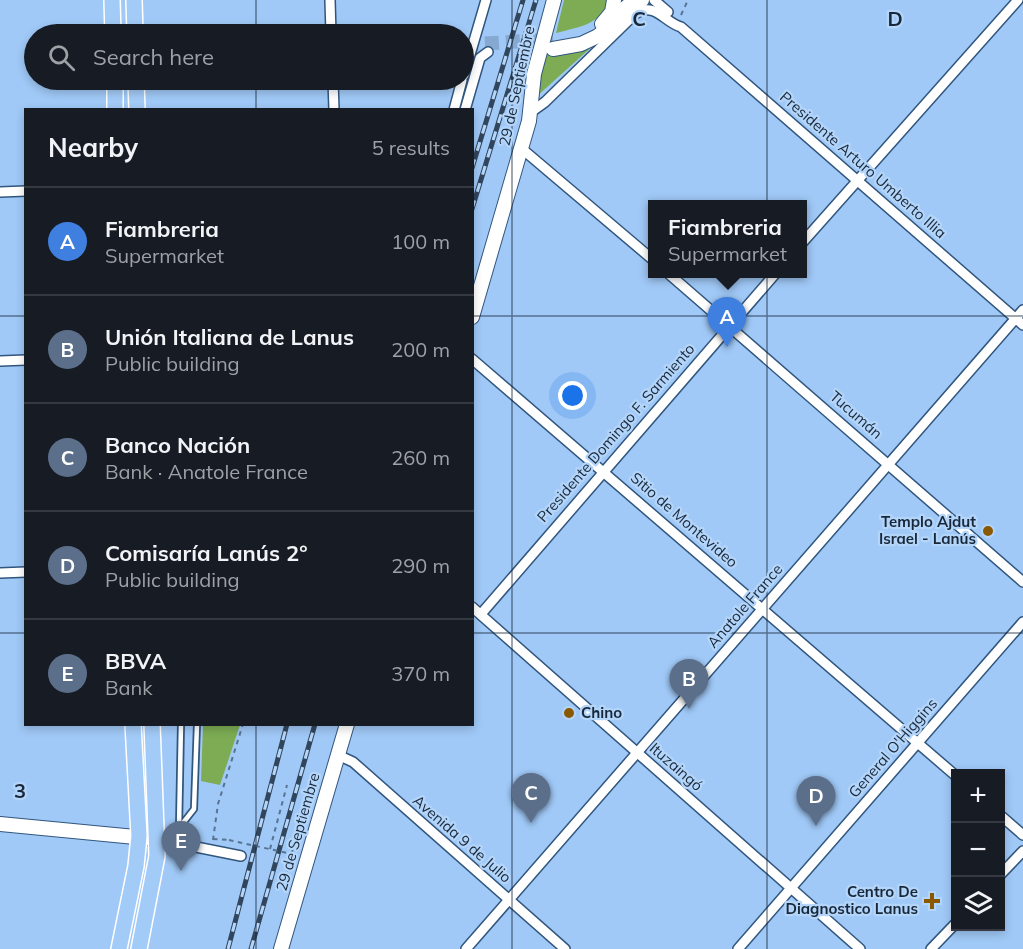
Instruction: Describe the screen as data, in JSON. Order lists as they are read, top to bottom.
{
  "streets": {
    "street": [
      "29 de Septiembre",
      "Presidente Arturo Umberto Illia",
      "Tucumán",
      "Presidente Domingo F. Sarmiento",
      "Sitio de Montevideo",
      "Anatole France",
      "General O'Higgins",
      "Ituzaingó",
      "Avenida 9 de Julio"
    ]
  },
  "crossings": [
    ["29 de Septiembre", "Avenida 9 de Julio"],
    ["Presidente Arturo Umberto Illia", "Anatole France"],
    ["Tucumán", "Presidente Domingo F. Sarmiento"],
    ["Tucumán", "Anatole France"],
    ["Presidente Domingo F. Sarmiento", "Sitio de Montevideo"],
    ["Presidente Domingo F. Sarmiento", "Ituzaingó"],
    ["Sitio de Montevideo", "Anatole France"],
    ["Sitio de Montevideo", "General O'Higgins"],
    ["Anatole France", "Ituzaingó"],
    ["Anatole France", "Avenida 9 de Julio"],
    ["General O'Higgins", "Ituzaingó"]
  ],
  "places": {
    "other": ["Templo Ajdut Israel - Lanús", "Chino"],
    "health": ["Centro De Diagnostico Lanus"]
  },
  "page": {
    "search": "Search here",
    "heading": ["Nearby", "5 results"],
    "list": [
      {
        "mark": "A",
        "name": "Fiambreria",
        "note": "Supermarket",
        "value": "100 m"
      },
      {
        "mark": "B",
        "name": "Unión Italiana de Lanus",
        "note": "Public building",
        "value": "200 m"
      },
      {
        "mark": "C",
        "name": "Banco Nación",
        "note": "Bank · Anatole France",
        "value": "260 m"
      },
      {
        "mark": "D",
        "name": "Comisaría Lanús 2°",
        "note": "Public building",
        "value": "290 m"
      },
      {
        "mark": "E",
        "name": "BBVA",
        "note": "Bank",
        "value": "370 m"
      }
    ],
    "popup": ["Fiambreria", "Supermarket"],
    "pins": [
      "A",
      "B",
      "C",
      "D",
      "E"
    ],
    "map_buttons": ["+", "−"]
  },
  "grid": {
    "columns": ["C", "D"],
    "rows": ["3"]
  }
}
